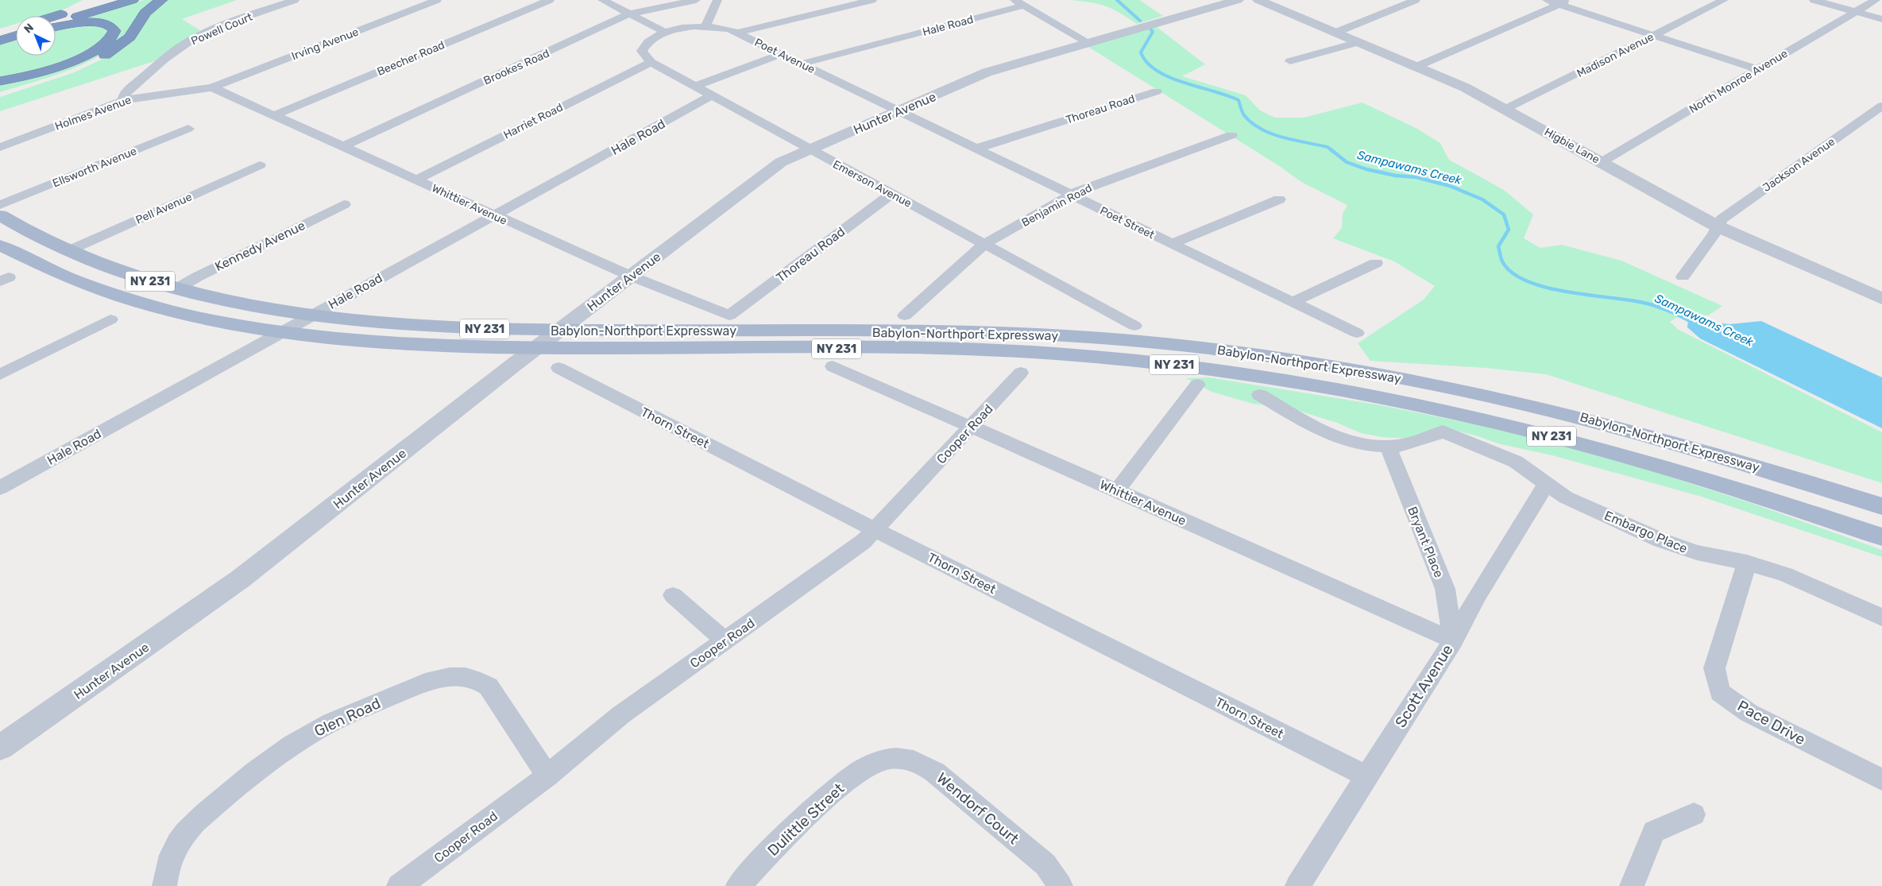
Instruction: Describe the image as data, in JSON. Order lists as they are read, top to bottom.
{
  "streets": {
    "main road": ["NY 231", "Babylon-Northport Expressway"],
    "street": [
      "Hale Road",
      "Powell Court",
      "Irving Avenue",
      "Madison Avenue",
      "Poet Avenue",
      "Beecher Road",
      "Brookes Road",
      "North Monroe Avenue",
      "Thoreau Road",
      "Holmes Avenue",
      "Hunter Avenue",
      "Harriet Road",
      "Higbie Lane",
      "Jackson Avenue",
      "Ellsworth Avenue",
      "Emerson Avenue",
      "Whittier Avenue",
      "Benjamin Road",
      "Pell Avenue",
      "Poet Street",
      "Kennedy Avenue",
      "Thorn Street",
      "Cooper Road",
      "Embargo Place",
      "Bryant Place",
      "Scott Avenue",
      "Glen Road",
      "Pace Drive",
      "Wendorf Court",
      "Dulittle Street"
    ]
  },
  "crossings": [
    ["Hale Road", "Poet Avenue"],
    ["Hale Road", "Emerson Avenue"],
    ["Hale Road", "Whittier Avenue"],
    ["Hale Road", "Babylon-Northport Expressway"],
    ["Powell Court", "Holmes Avenue"],
    ["Irving Avenue", "Holmes Avenue"],
    ["Irving Avenue", "Whittier Avenue"],
    ["Madison Avenue", "Higbie Lane"],
    ["Poet Avenue", "Hunter Avenue"],
    ["Poet Avenue", "Poet Street"],
    ["Beecher Road", "Whittier Avenue"],
    ["Brookes Road", "Whittier Avenue"],
    ["North Monroe Avenue", "Higbie Lane"],
    ["Thoreau Road", "Emerson Avenue"],
    ["Thoreau Road", "Whittier Avenue"],
    ["Thoreau Road", "Poet Street"],
    ["Holmes Avenue", "Whittier Avenue"],
    ["Hunter Avenue", "Emerson Avenue"],
    ["Hunter Avenue", "Whittier Avenue"],
    ["Hunter Avenue", "Poet Street"],
    ["Hunter Avenue", "Babylon-Northport Expressway"],
    ["Harriet Road", "Emerson Avenue"],
    ["Harriet Road", "Whittier Avenue"],
    ["Higbie Lane", "Jackson Avenue"],
    ["Emerson Avenue", "Benjamin Road"],
    ["Whittier Avenue", "Cooper Road"],
    ["Whittier Avenue", "Bryant Place"],
    ["Whittier Avenue", "Scott Avenue"],
    ["Benjamin Road", "Poet Street"],
    ["Pell Avenue", "Babylon-Northport Expressway"],
    ["Kennedy Avenue", "Babylon-Northport Expressway"],
    ["Thorn Street", "Cooper Road"],
    ["Thorn Street", "Scott Avenue"],
    ["Cooper Road", "Glen Road"],
    ["Embargo Place", "Bryant Place"],
    ["Embargo Place", "Scott Avenue"],
    ["Embargo Place", "Pace Drive"],
    ["Bryant Place", "Scott Avenue"],
    ["Wendorf Court", "Dulittle Street"]
  ],
  "water": ["Sampawams Creek"],
  "north": "top left"
}
